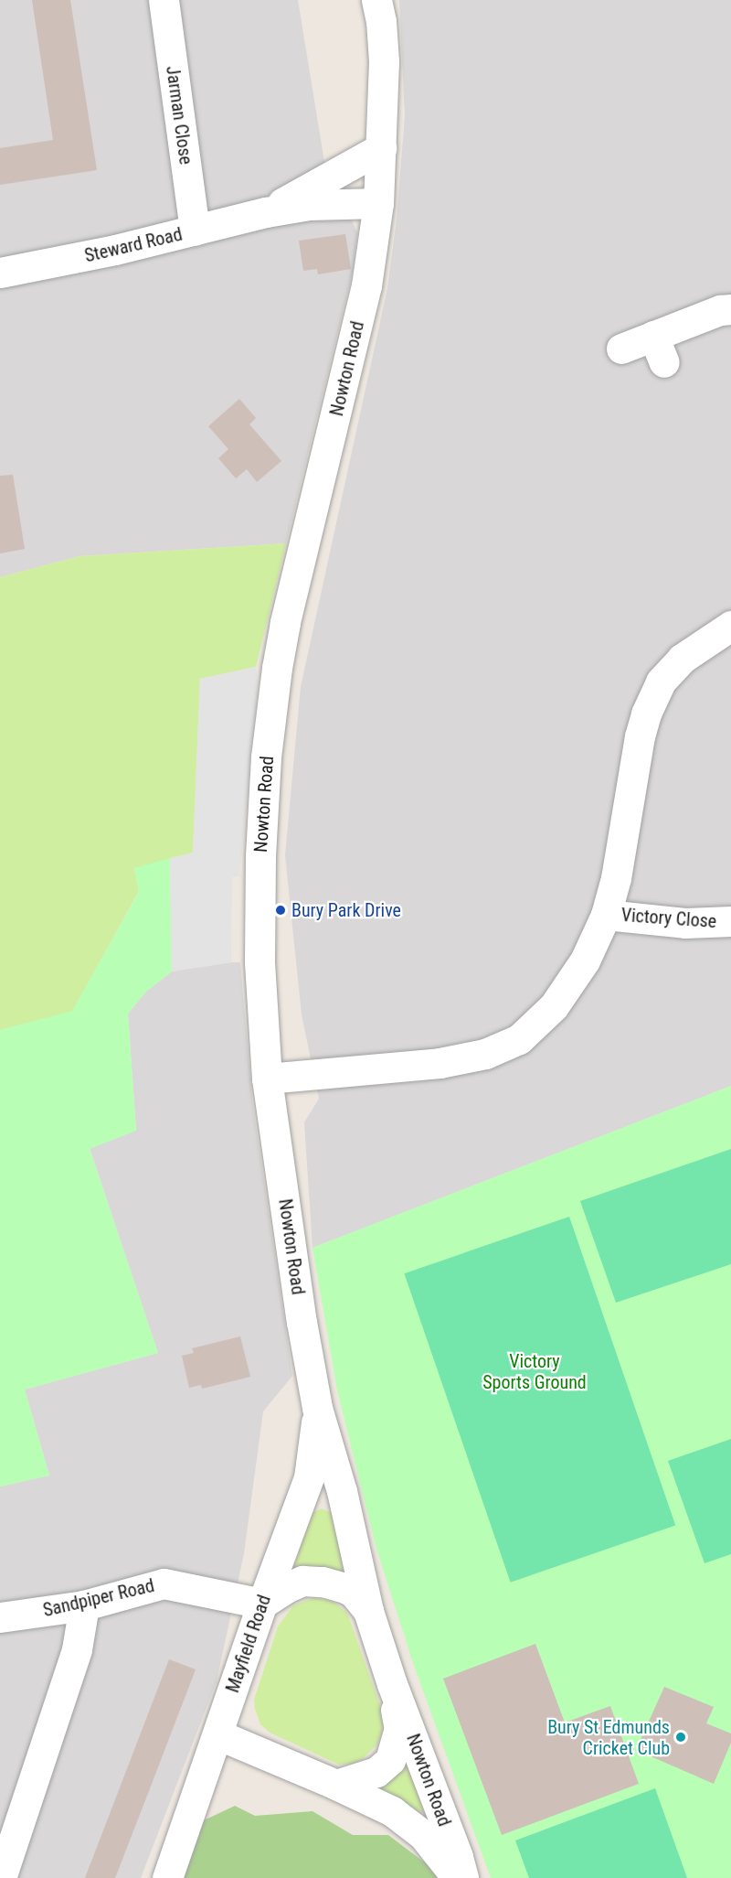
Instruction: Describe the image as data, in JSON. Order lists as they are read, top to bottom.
{
  "streets": {
    "street": [
      "Jarman Close",
      "Steward Road",
      "Nowton Road",
      "Victory Close",
      "Sandpiper Road",
      "Mayfield Road"
    ]
  },
  "crossings": [
    ["Jarman Close", "Steward Road"],
    ["Steward Road", "Nowton Road"],
    ["Nowton Road", "Sandpiper Road"],
    ["Nowton Road", "Mayfield Road"],
    ["Sandpiper Road", "Mayfield Road"]
  ],
  "parks": ["Victory Sports Ground"],
  "places": ["Bury Park Drive", "Bury St Edmunds Cricket Club"]
}
